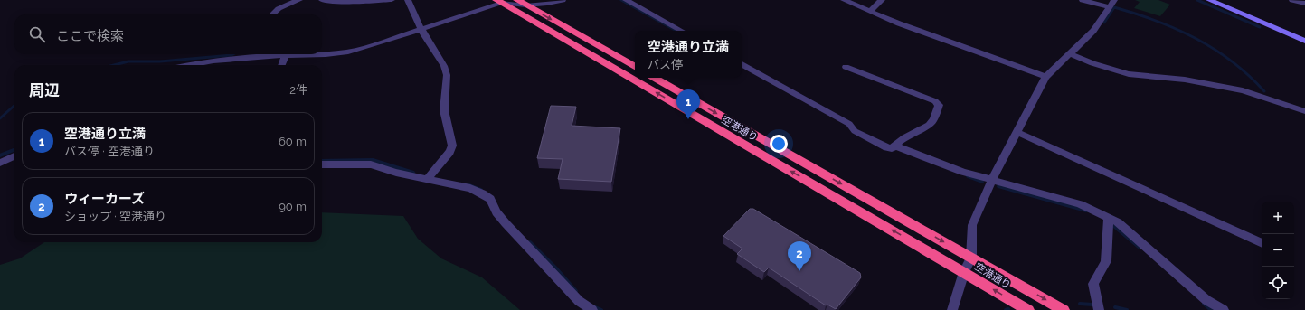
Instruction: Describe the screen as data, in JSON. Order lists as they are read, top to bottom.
{
  "streets": {
    "highway": ["空港通り"]
  },
  "page": {
    "search": "ここで検索",
    "popup": ["空港通り立満", "バス停"],
    "heading": ["周辺", "2件"],
    "pins": ["1", "2"],
    "list": [
      {
        "mark": "1",
        "name": "空港通り立満",
        "note": "バス停 · 空港通り",
        "value": "60 m"
      },
      {
        "mark": "2",
        "name": "ウィーカーズ",
        "note": "ショップ · 空港通り",
        "value": "90 m"
      }
    ],
    "map_buttons": ["+", "−"]
  }
}
